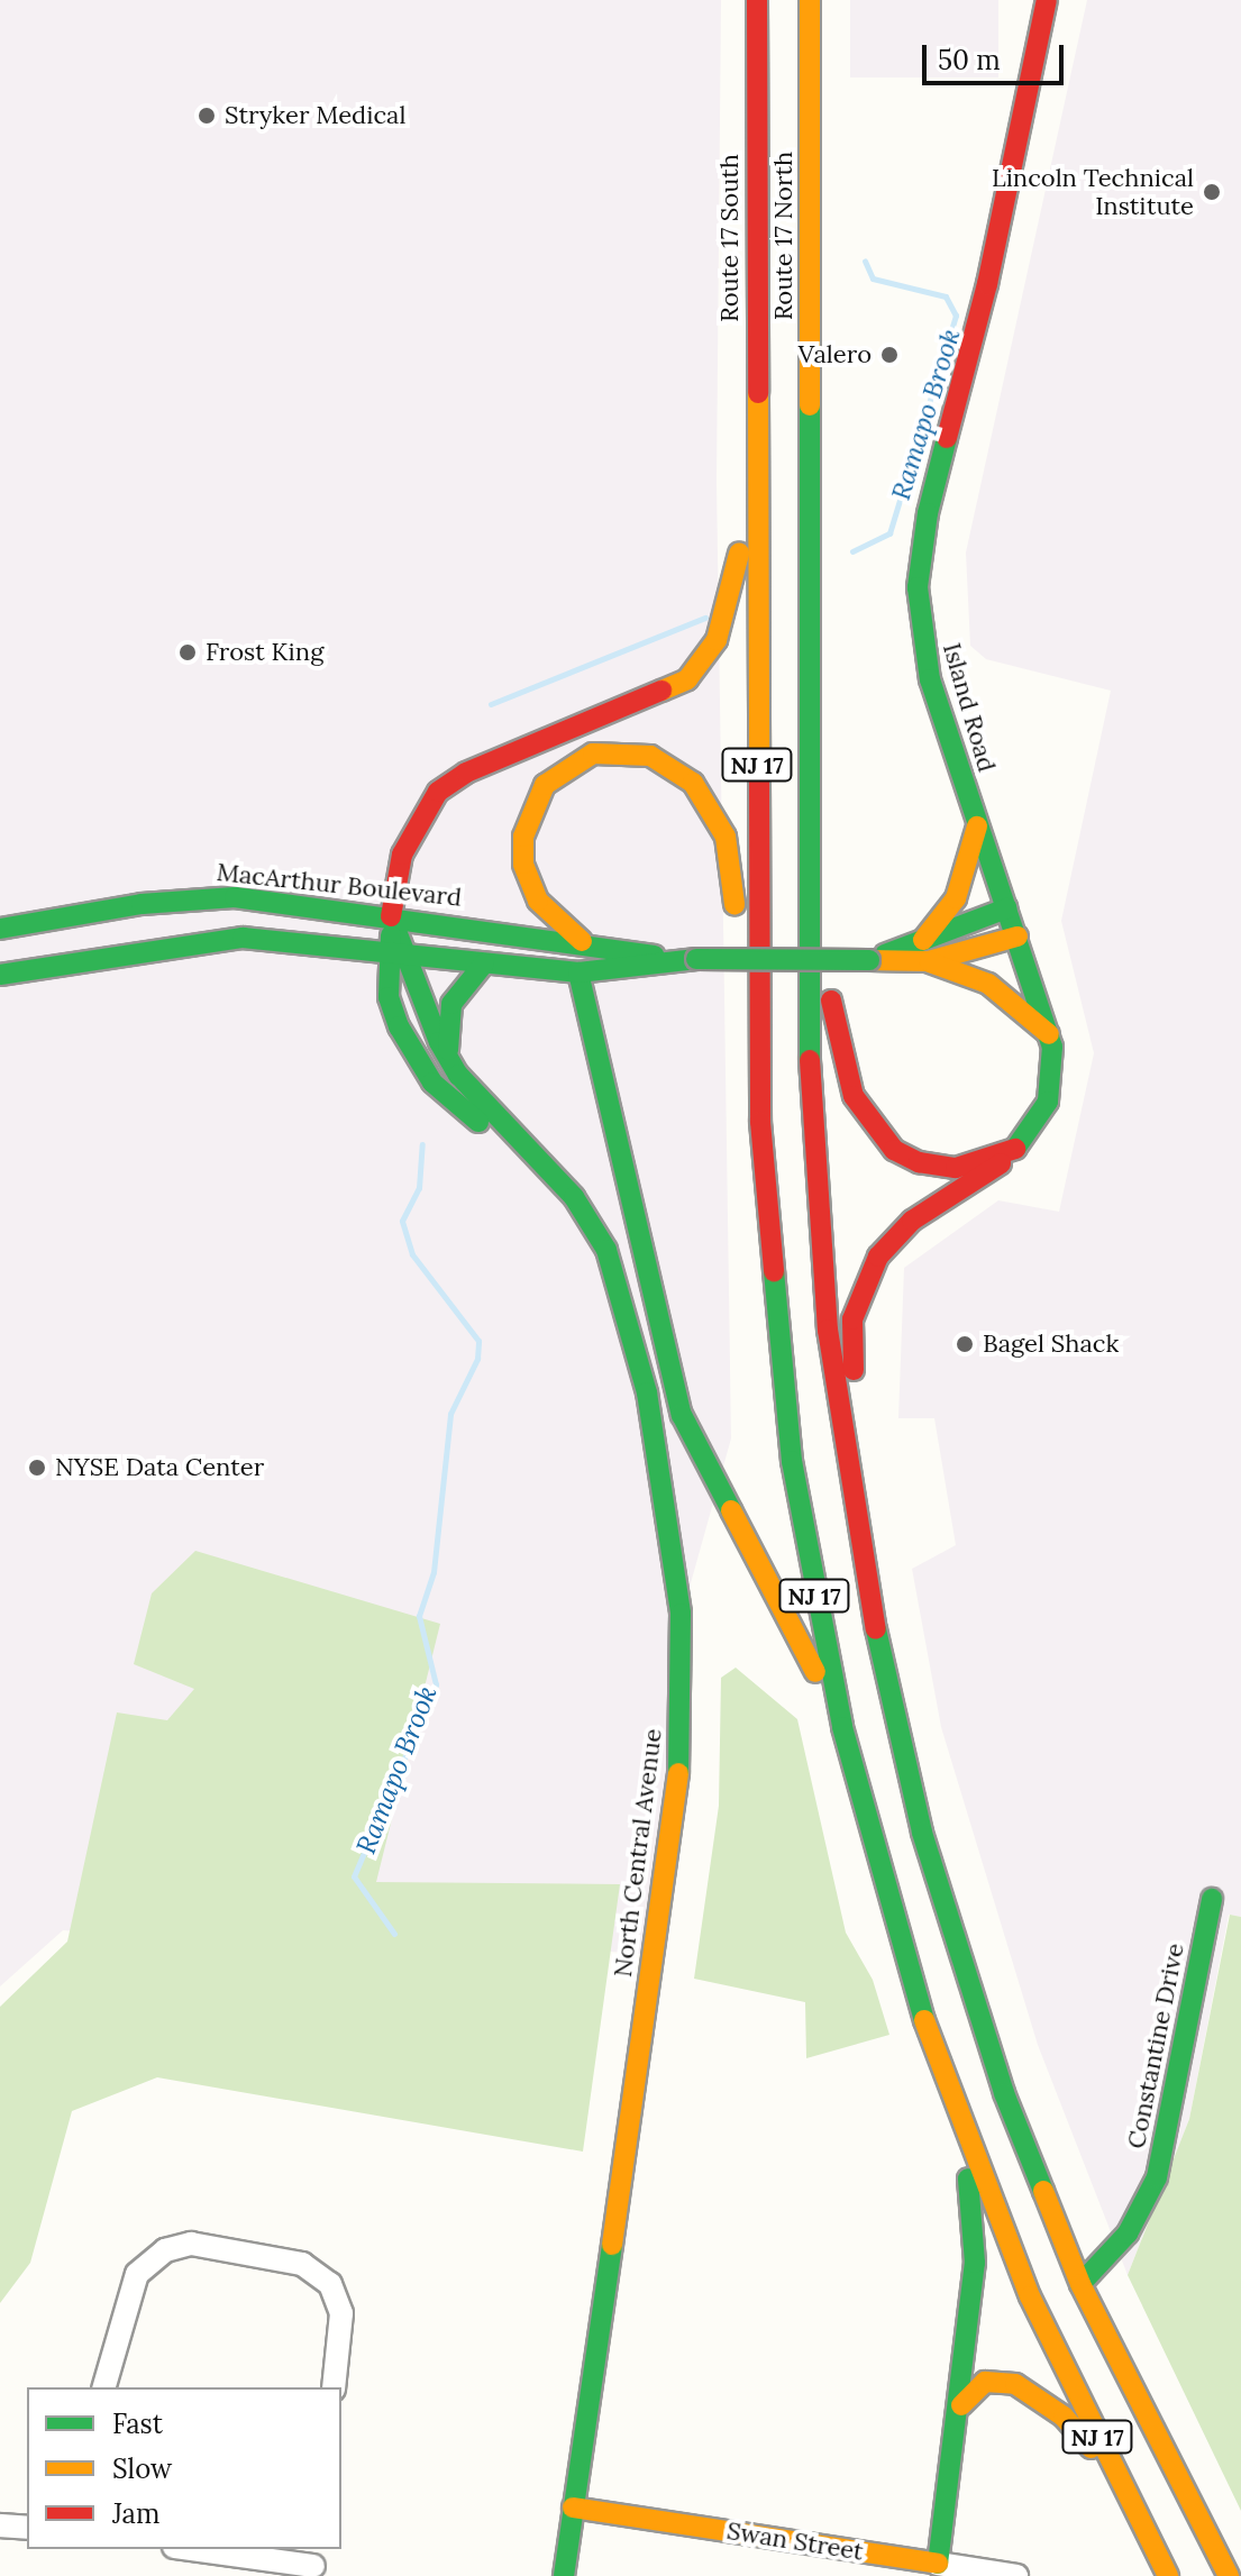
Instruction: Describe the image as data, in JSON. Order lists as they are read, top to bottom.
{
  "streets": {
    "main road": [
      "Route 17 North",
      "Route 17 South",
      "Island Road",
      "NJ 17",
      "MacArthur Boulevard",
      "North Central Avenue",
      "Constantine Drive",
      "Swan Street"
    ]
  },
  "crossings": [
    ["Route 17 North", "NJ 17"],
    ["Route 17 South", "NJ 17"],
    ["Route 17 South", "North Central Avenue"],
    ["Island Road", "NJ 17"],
    ["Island Road", "MacArthur Boulevard"],
    ["NJ 17", "North Central Avenue"],
    ["NJ 17", "Constantine Drive"],
    ["MacArthur Boulevard", "North Central Avenue"],
    ["North Central Avenue", "Swan Street"]
  ],
  "water": ["Ramapo Brook"],
  "places": [
    "Stryker Medical",
    "Lincoln Technical Institute",
    "Valero",
    "Frost King",
    "Bagel Shack",
    "NYSE Data Center"
  ],
  "legend": ["Fast", "Slow", "Jam"],
  "scale_bar": "50 m"
}
